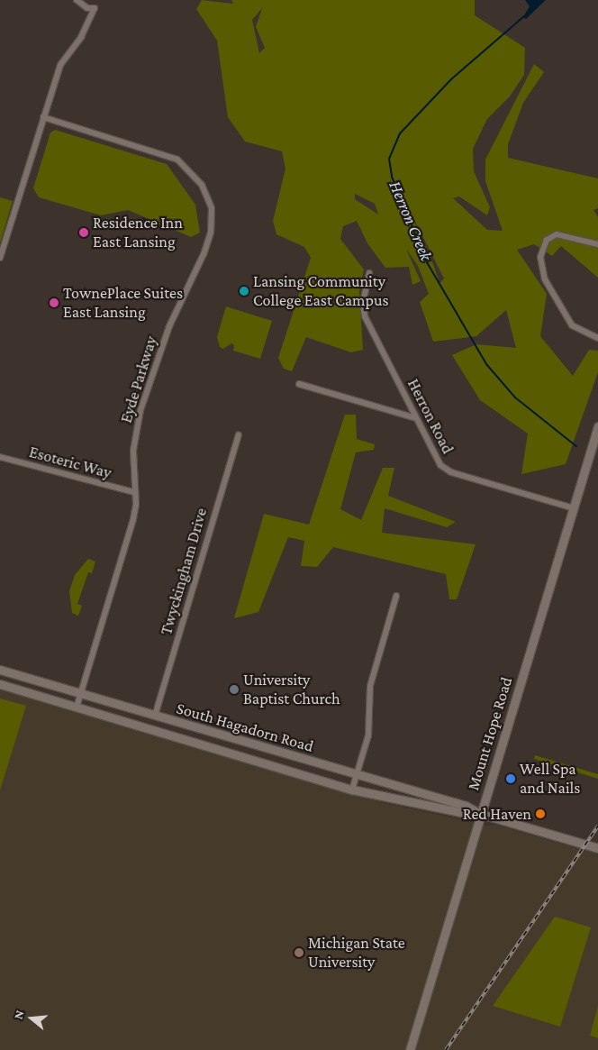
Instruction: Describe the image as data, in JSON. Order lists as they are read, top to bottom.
{
  "streets": {
    "street": [
      "Eyde Parkway",
      "Herron Road",
      "Esoteric Way",
      "Twyckingham Drive",
      "South Hagadorn Road",
      "Mount Hope Road"
    ]
  },
  "crossings": [
    ["Eyde Parkway", "Esoteric Way"],
    ["Eyde Parkway", "South Hagadorn Road"],
    ["Herron Road", "Mount Hope Road"],
    ["Twyckingham Drive", "South Hagadorn Road"],
    ["South Hagadorn Road", "Mount Hope Road"]
  ],
  "water": ["Herron Creek"],
  "places": [
    "Residence Inn East Lansing",
    "Lansing Community College East Campus",
    "TownePlace Suites East Lansing",
    "University Baptist Church",
    "Well Spa and Nails",
    "Red Haven",
    "Michigan State University"
  ],
  "north": "left"
}
